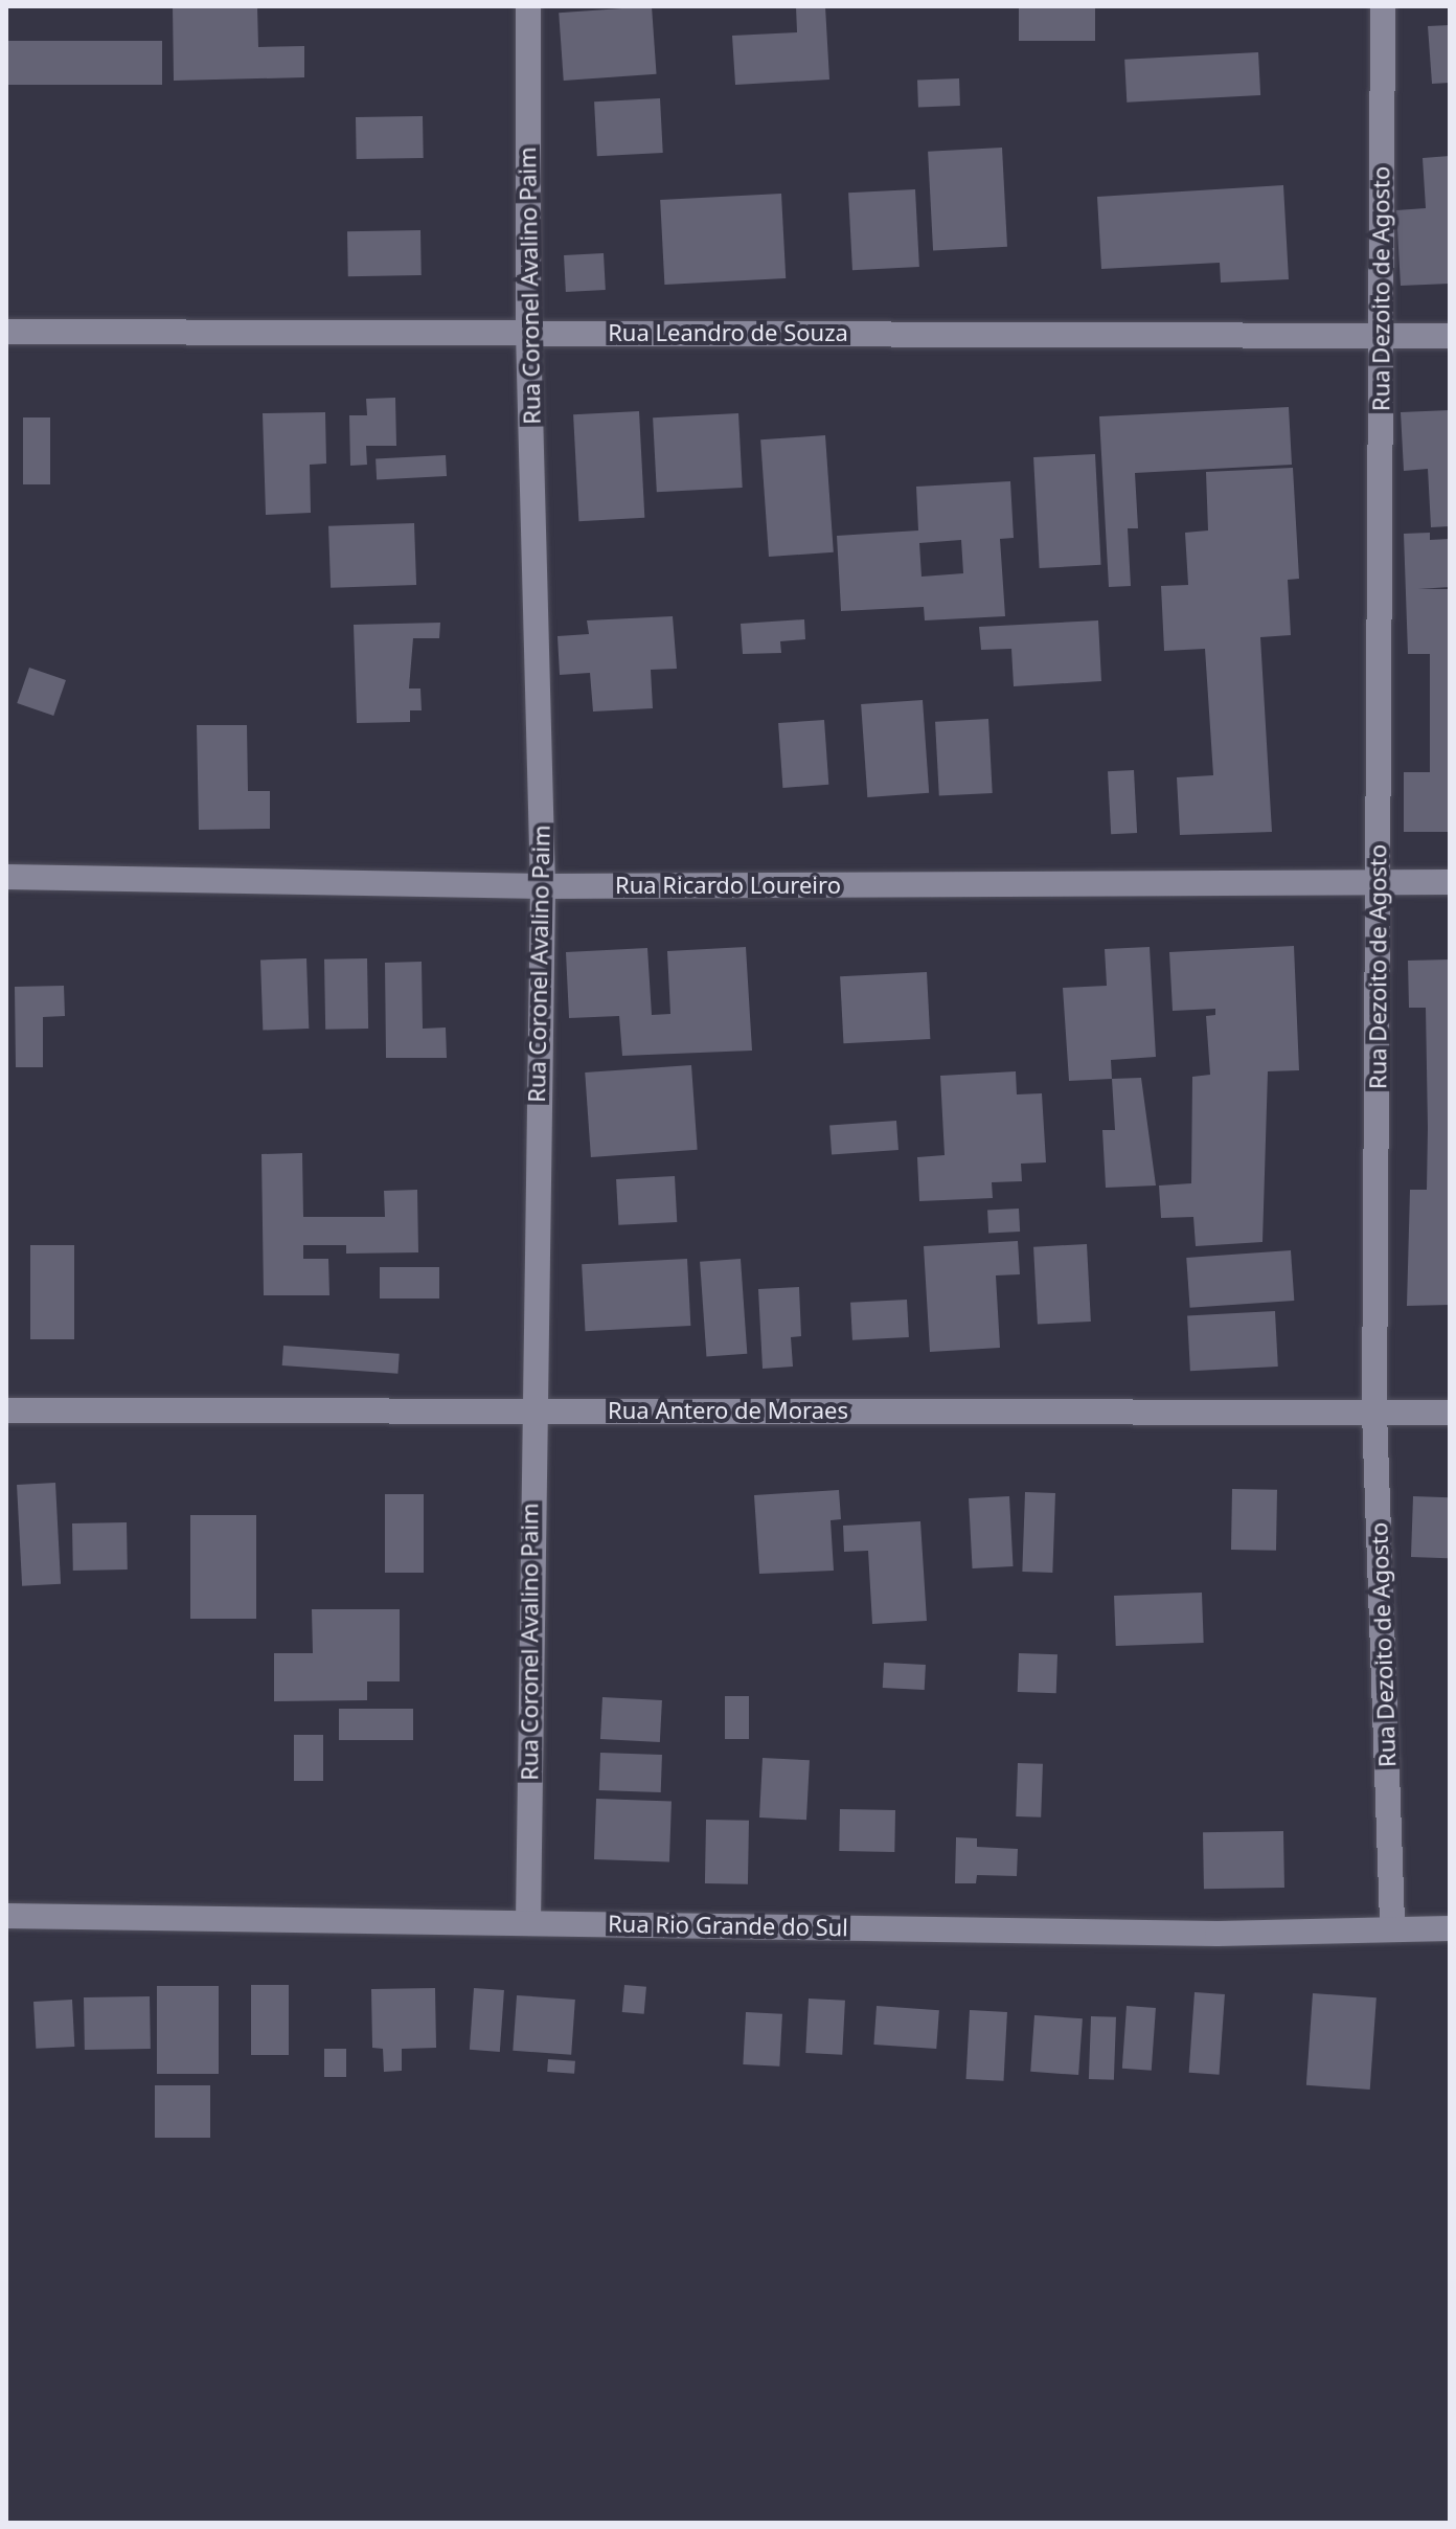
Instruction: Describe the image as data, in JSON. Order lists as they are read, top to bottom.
{
  "streets": {
    "street": [
      "Rua Coronel Avalino Paim",
      "Rua Dezoito de Agosto",
      "Rua Leandro de Souza",
      "Rua Ricardo Loureiro",
      "Rua Antero de Moraes",
      "Rua Rio Grande do Sul"
    ]
  },
  "crossings": [
    ["Rua Coronel Avalino Paim", "Rua Leandro de Souza"],
    ["Rua Coronel Avalino Paim", "Rua Ricardo Loureiro"],
    ["Rua Coronel Avalino Paim", "Rua Antero de Moraes"],
    ["Rua Coronel Avalino Paim", "Rua Rio Grande do Sul"],
    ["Rua Dezoito de Agosto", "Rua Leandro de Souza"],
    ["Rua Dezoito de Agosto", "Rua Ricardo Loureiro"],
    ["Rua Dezoito de Agosto", "Rua Antero de Moraes"],
    ["Rua Dezoito de Agosto", "Rua Rio Grande do Sul"]
  ]
}
